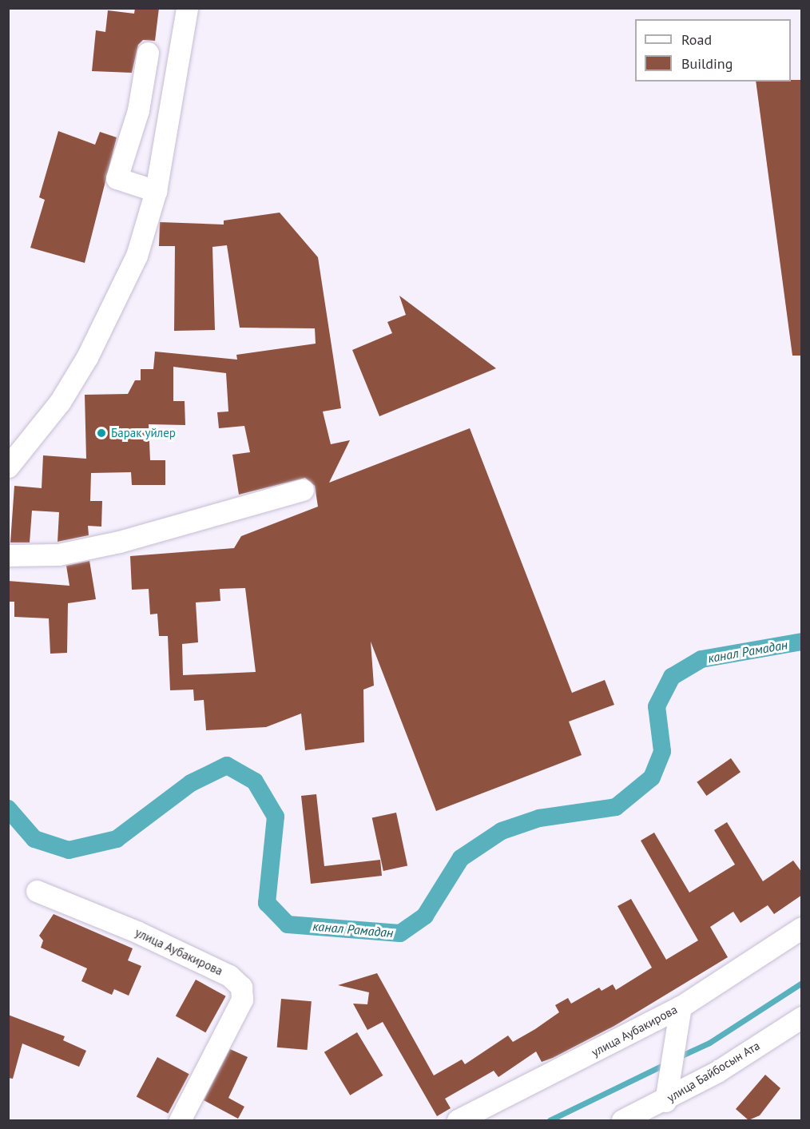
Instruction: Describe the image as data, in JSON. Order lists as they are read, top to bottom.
{
  "streets": {
    "street": ["улица Аубакирова", "улица Байбосын Ата"]
  },
  "water": ["канал Рамадан"],
  "places": ["Барак уйлер"],
  "legend": ["Road", "Building"]
}
